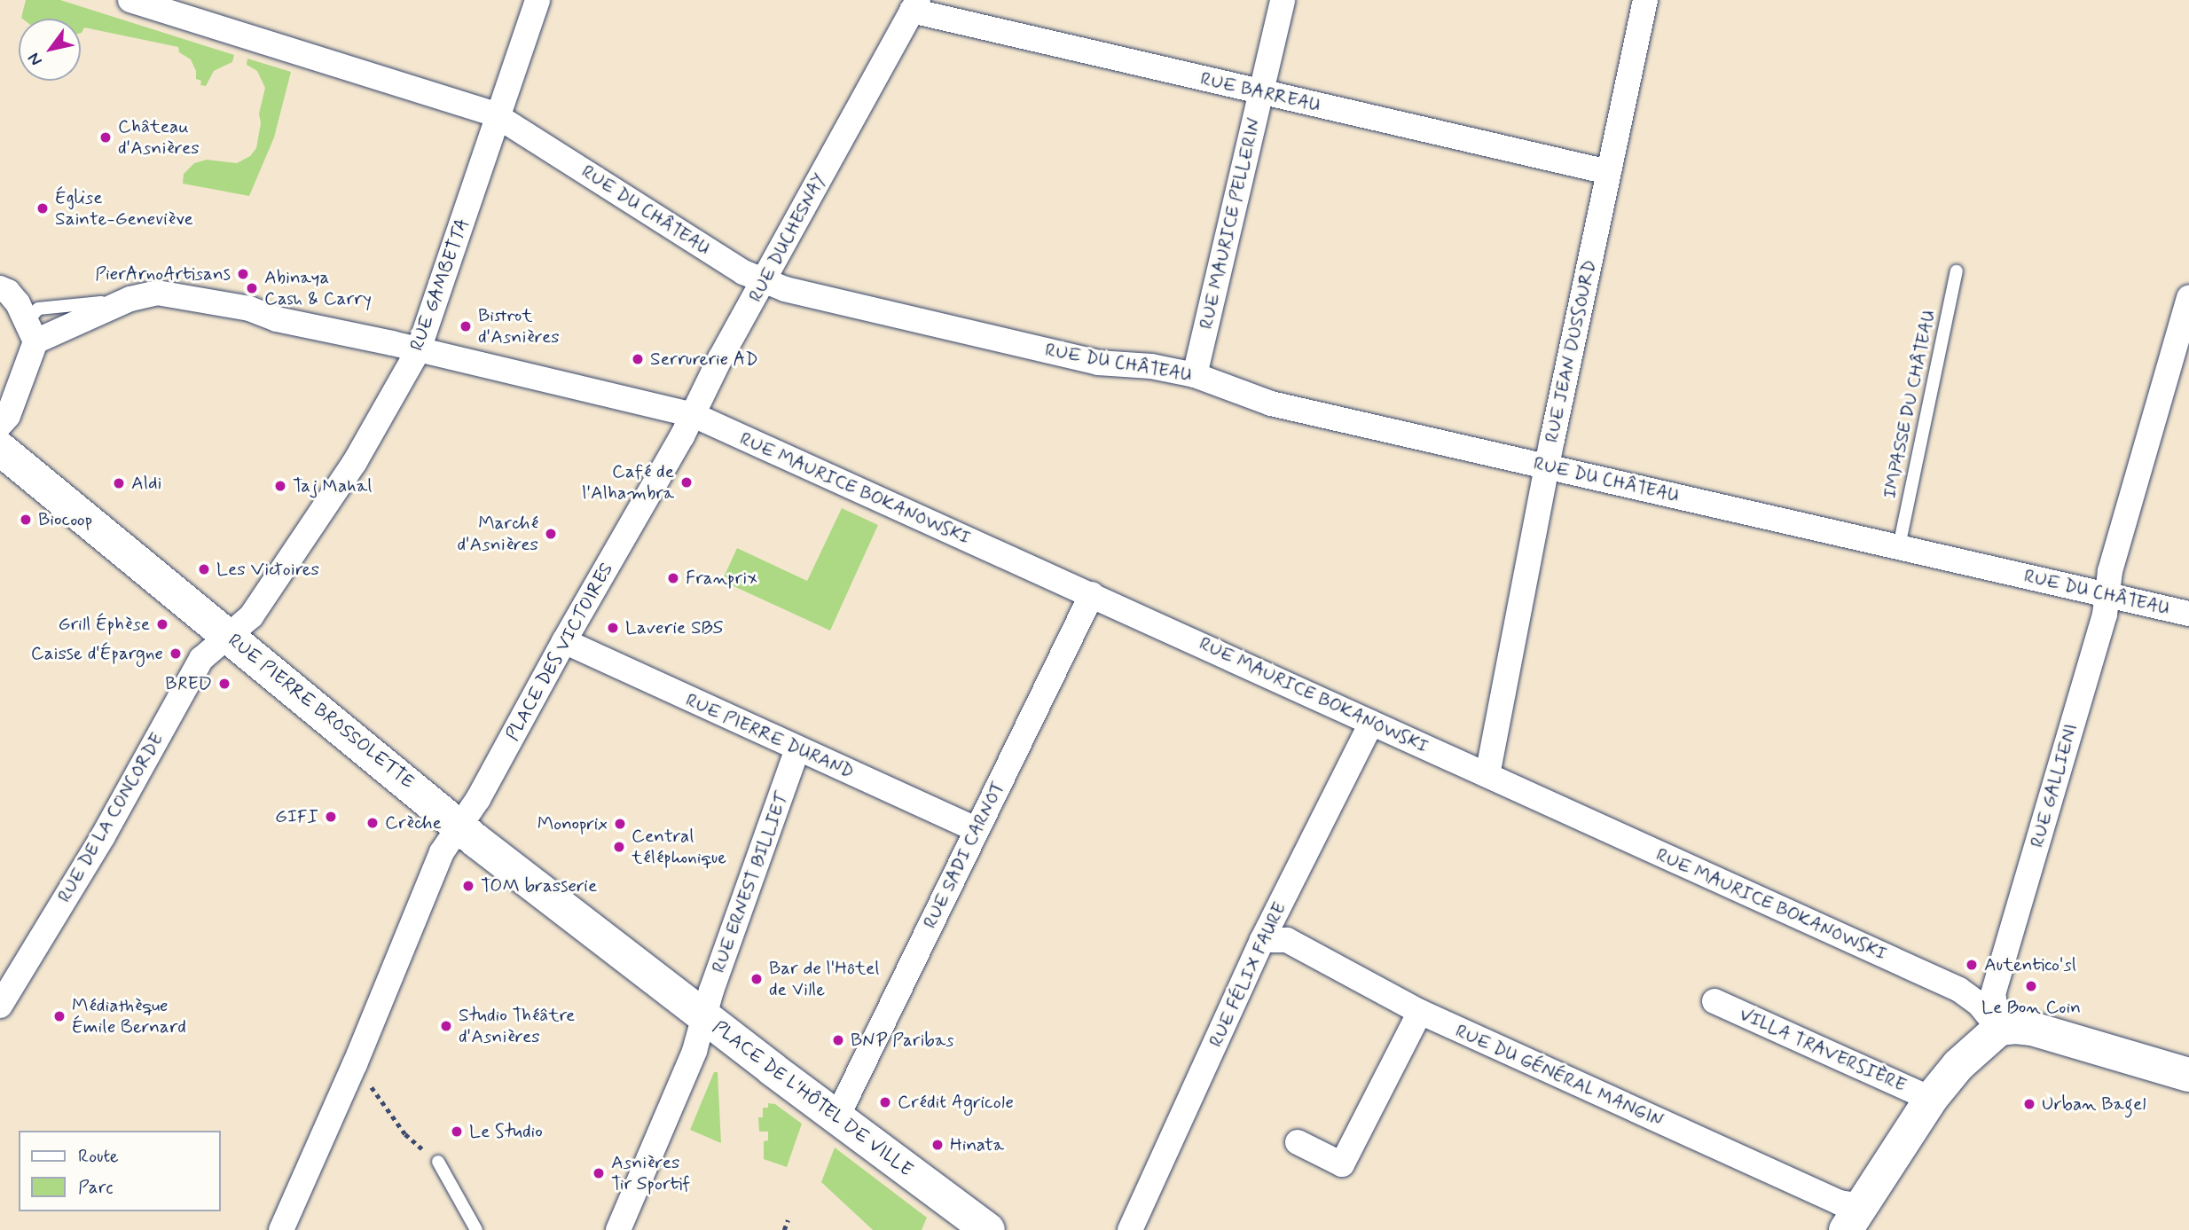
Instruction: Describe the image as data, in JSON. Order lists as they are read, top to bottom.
{
  "streets": {
    "main road": ["RUE PIERRE BROSSOLETTE", "PLACE DE L'HÔTEL DE VILLE"],
    "street": [
      "RUE BARREAU",
      "RUE DU CHÂTEAU",
      "RUE MAURICE PELLERIN",
      "RUE DUCHESNAY",
      "RUE GAMBETTA",
      "RUE JEAN DUSSOURD",
      "RUE MAURICE BOKANOWSKI",
      "PLACE DES VICTOIRES",
      "RUE PIERRE DURAND",
      "RUE GALLIENI",
      "RUE DE LA CONCORDE",
      "RUE SADI CARNOT",
      "RUE ERNEST BILLIET",
      "RUE FÉLIX FAURE",
      "VILLA TRAVERSIÈRE",
      "RUE DU GÉNÉRAL MANGIN"
    ],
    "lane": ["IMPASSE DU CHÂTEAU"]
  },
  "crossings": [
    ["RUE BARREAU", "RUE MAURICE PELLERIN"],
    ["RUE BARREAU", "RUE DUCHESNAY"],
    ["RUE BARREAU", "RUE JEAN DUSSOURD"],
    ["RUE DU CHÂTEAU", "RUE MAURICE PELLERIN"],
    ["RUE DU CHÂTEAU", "RUE DUCHESNAY"],
    ["RUE DU CHÂTEAU", "RUE GAMBETTA"],
    ["RUE DU CHÂTEAU", "RUE JEAN DUSSOURD"],
    ["RUE DU CHÂTEAU", "IMPASSE DU CHÂTEAU"],
    ["RUE DU CHÂTEAU", "RUE GALLIENI"],
    ["RUE DUCHESNAY", "RUE MAURICE BOKANOWSKI"],
    ["RUE DUCHESNAY", "PLACE DES VICTOIRES"],
    ["RUE GAMBETTA", "RUE MAURICE BOKANOWSKI"],
    ["RUE GAMBETTA", "RUE PIERRE BROSSOLETTE"],
    ["RUE GAMBETTA", "RUE DE LA CONCORDE"],
    ["RUE JEAN DUSSOURD", "RUE MAURICE BOKANOWSKI"],
    ["RUE MAURICE BOKANOWSKI", "RUE GALLIENI"],
    ["RUE MAURICE BOKANOWSKI", "RUE SADI CARNOT"],
    ["RUE MAURICE BOKANOWSKI", "RUE FÉLIX FAURE"],
    ["PLACE DES VICTOIRES", "RUE PIERRE BROSSOLETTE"],
    ["PLACE DES VICTOIRES", "RUE PIERRE DURAND"],
    ["RUE PIERRE BROSSOLETTE", "RUE DE LA CONCORDE"],
    ["RUE PIERRE BROSSOLETTE", "RUE ERNEST BILLIET"],
    ["RUE PIERRE BROSSOLETTE", "PLACE DE L'HÔTEL DE VILLE"],
    ["RUE PIERRE DURAND", "RUE SADI CARNOT"],
    ["RUE PIERRE DURAND", "RUE ERNEST BILLIET"],
    ["RUE SADI CARNOT", "PLACE DE L'HÔTEL DE VILLE"],
    ["RUE ERNEST BILLIET", "PLACE DE L'HÔTEL DE VILLE"],
    ["RUE FÉLIX FAURE", "RUE DU GÉNÉRAL MANGIN"]
  ],
  "places": [
    "Château d'Asnières",
    "Église Sainte-Geneviève",
    "PierArnoArtisans",
    "Abinaya Cash & Carry",
    "Bistrot d'Asnières",
    "Serrurerie AD",
    "Café de l'Alhambra",
    "Aldi",
    "Taj Mahal",
    "Biocoop",
    "Marché d'Asnières",
    "Les Victoires",
    "Franprix",
    "Grill Éphèse",
    "Laverie SBS",
    "Caisse d'Épargne",
    "BRED",
    "GIFI",
    "Crèche",
    "Monoprix",
    "Central téléphonique",
    "TOM brasserie",
    "Autentico'sl",
    "Bar de l'Hôtel de Ville",
    "Le Bon Coin",
    "Médiathèque Émile Bernard",
    "Studio Théâtre d'Asnières",
    "BNP Paribas",
    "Crédit Agricole",
    "Urban Bagel",
    "Le Studio",
    "Hinata",
    "Asnières Tir Sportif"
  ],
  "legend": ["Route", "Parc"],
  "north": "bottom left"
}
